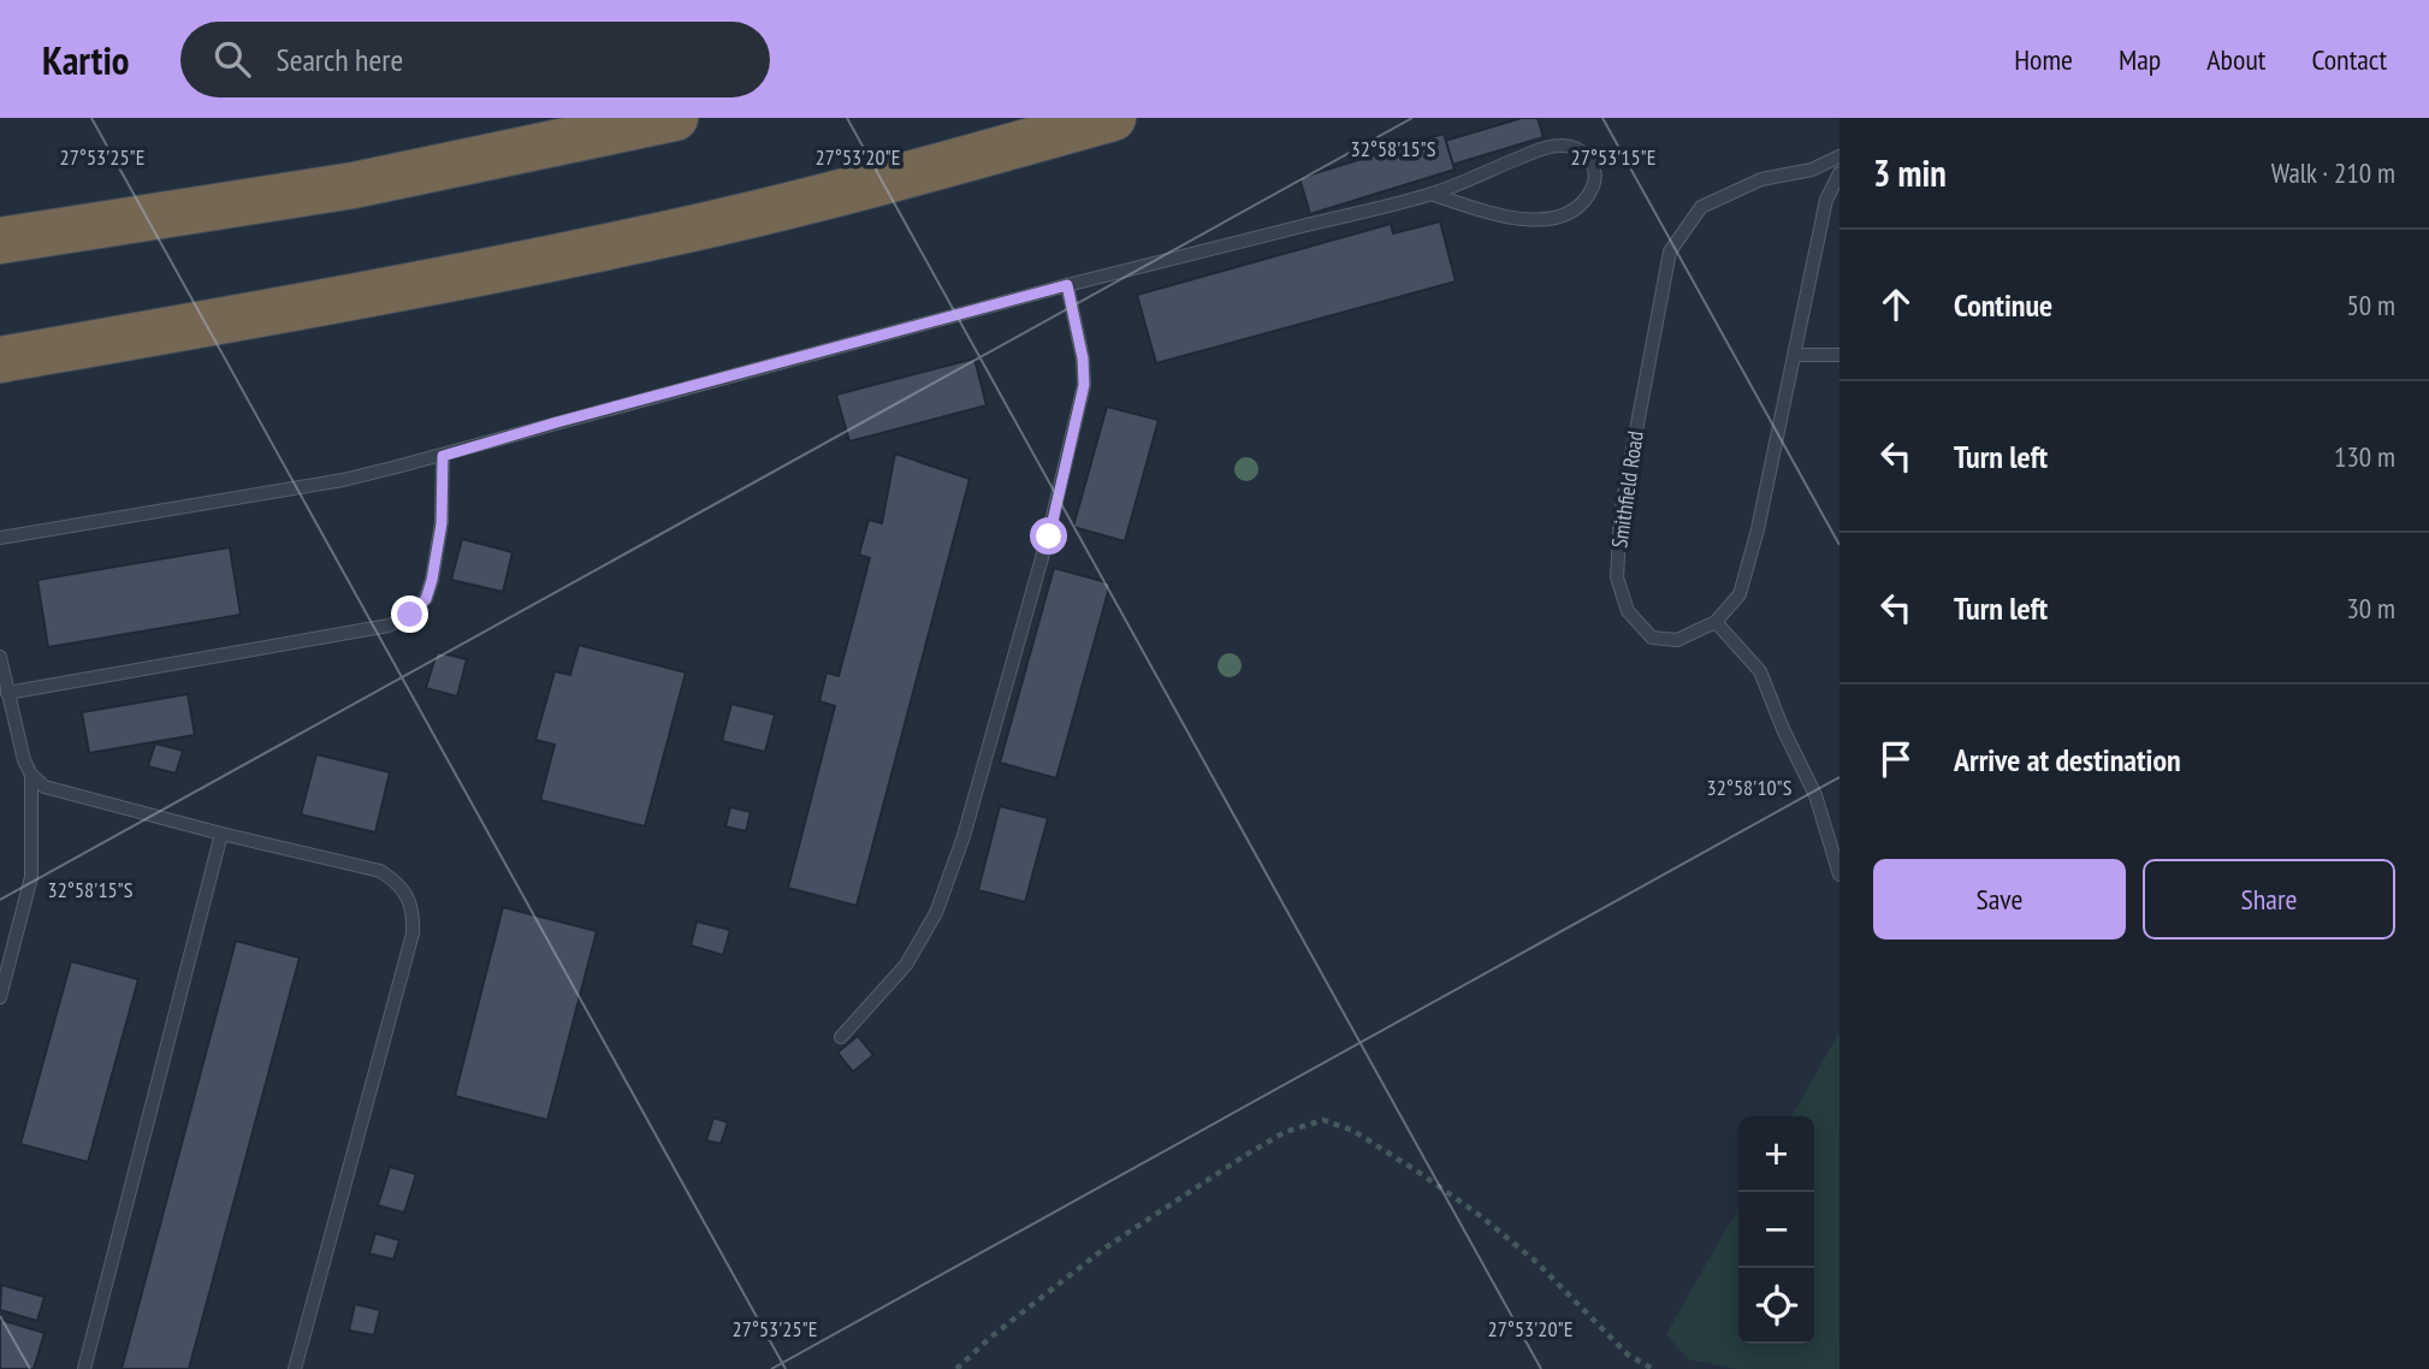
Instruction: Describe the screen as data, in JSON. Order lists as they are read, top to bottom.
{
  "streets": {
    "lane": ["Smithfield Road"]
  },
  "page": {
    "header": "Kartio",
    "search": "Search here",
    "nav": [
      "Home",
      "Map",
      "About",
      "Contact"
    ],
    "heading": ["3 min", "Walk · 210 m"],
    "list": [
      ["Continue", "50 m"],
      ["Turn left", "130 m"],
      ["Turn left", "30 m"],
      "Arrive at destination"
    ],
    "buttons": ["Save", "Share"],
    "map_buttons": ["+", "−"]
  },
  "coordinates": [
    "32°58'15\"S",
    "27°53'25\"E",
    "27°53'20\"E",
    "27°53'15\"E",
    "32°58'10\"S"
  ]
}
